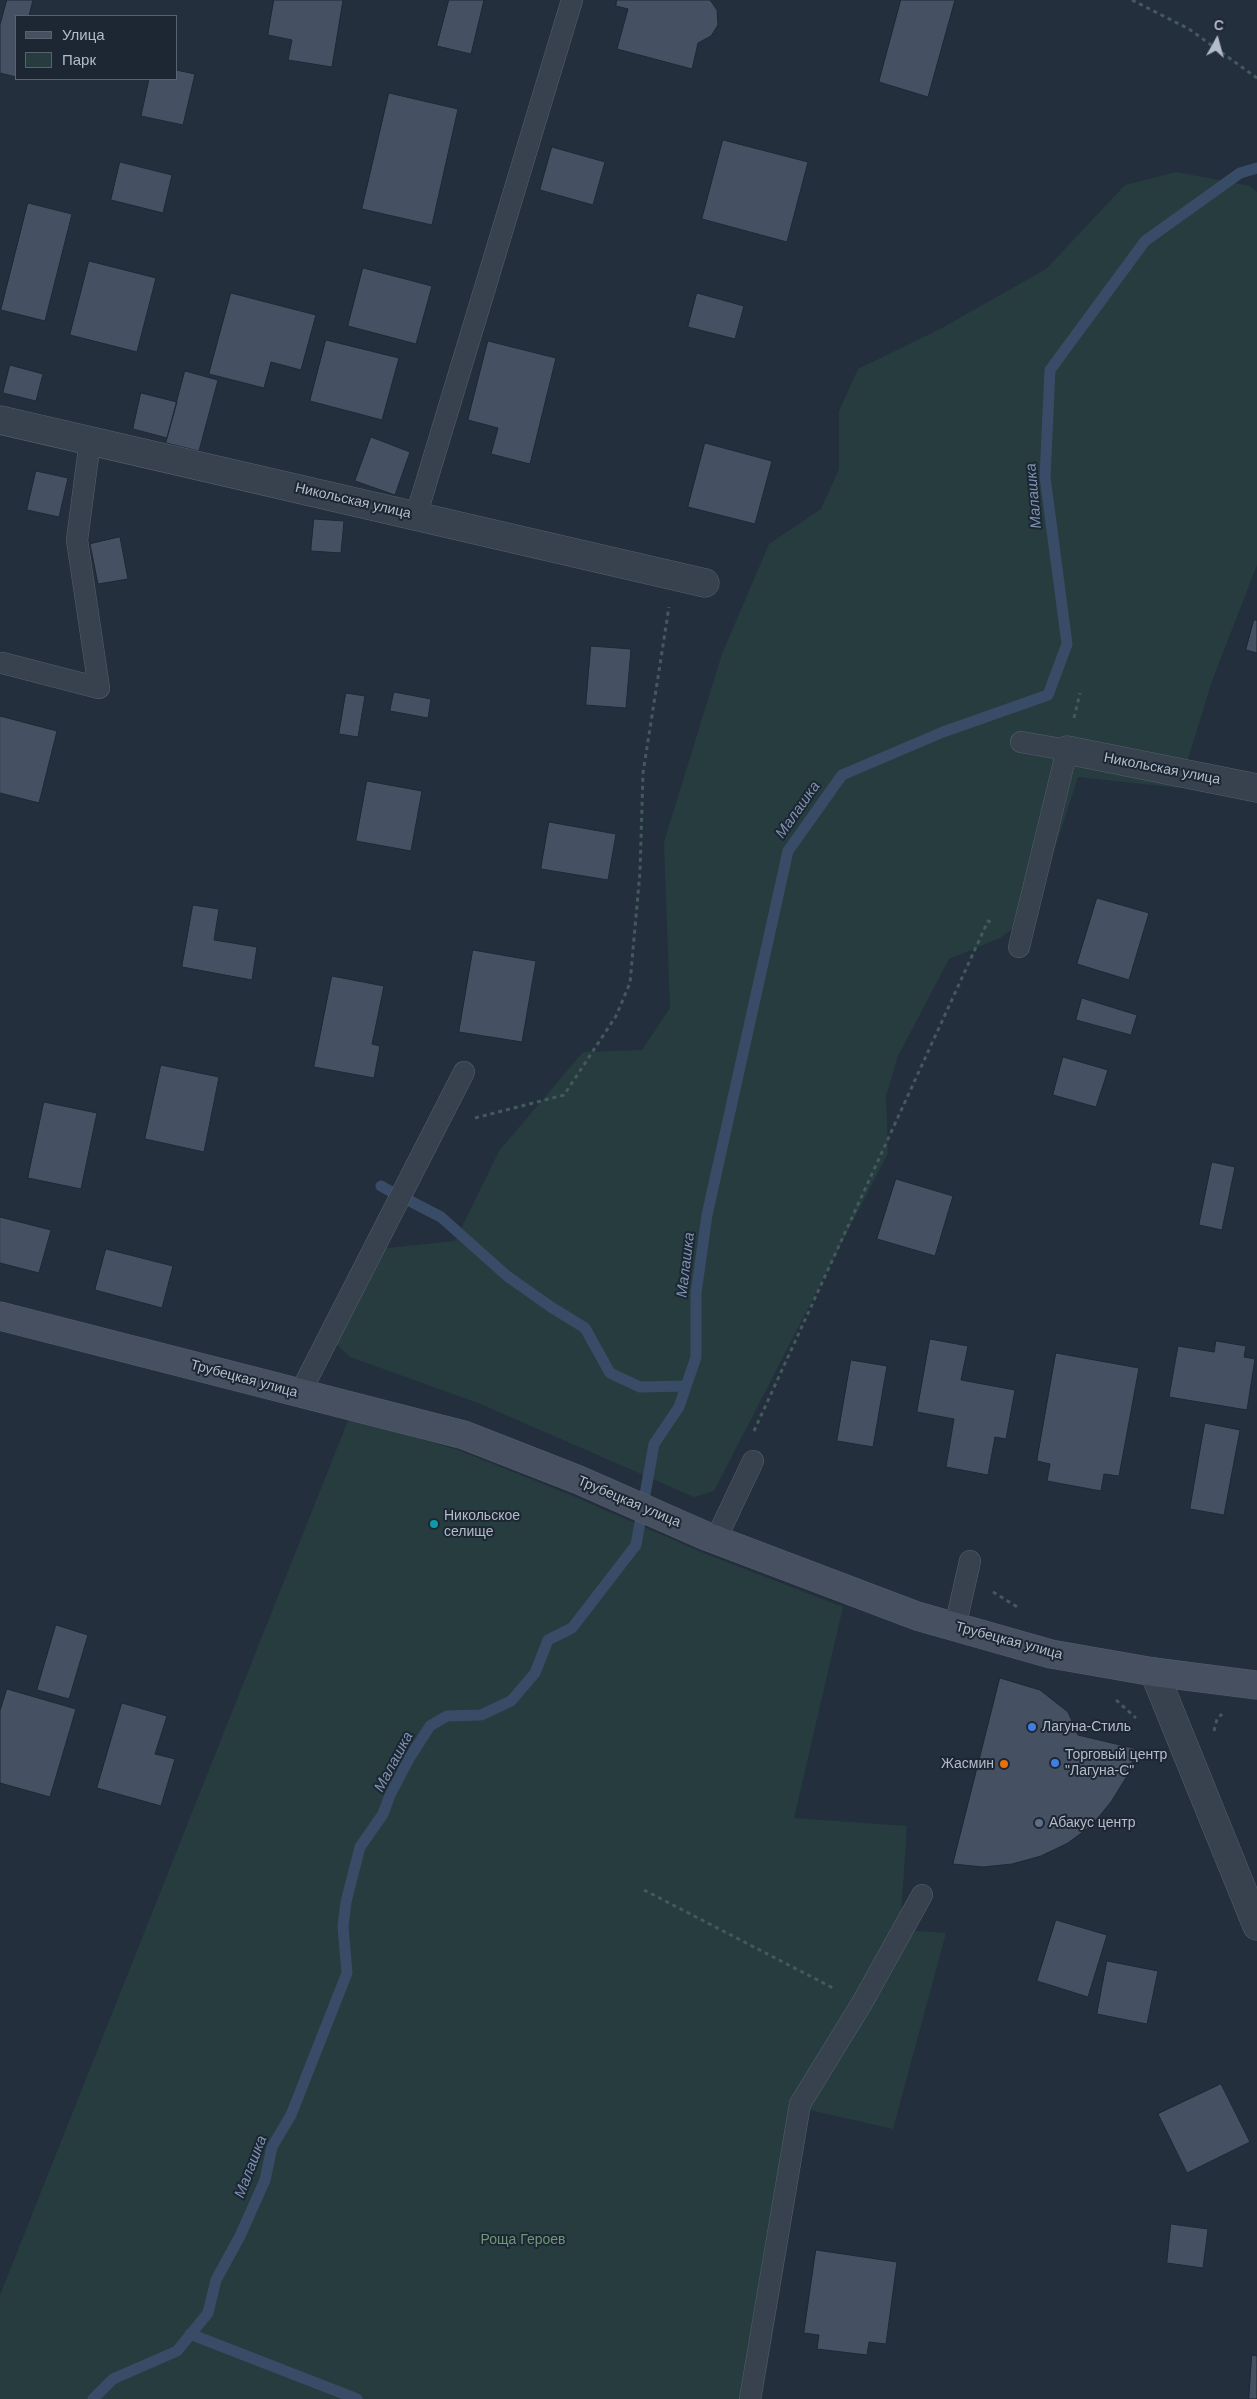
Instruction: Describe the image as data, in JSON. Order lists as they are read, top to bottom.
{
  "streets": {
    "main road": ["Трубецкая улица"],
    "street": ["Никольская улица"]
  },
  "water": ["Малашка"],
  "parks": ["Роща Героев"],
  "places": [
    "Никольское селище",
    "Лагуна-Стиль",
    "Торговый центр \"Лагуна-С\"",
    "Жасмин",
    "Абакус центр"
  ],
  "legend": ["Улица", "Парк"],
  "north": "top"
}
